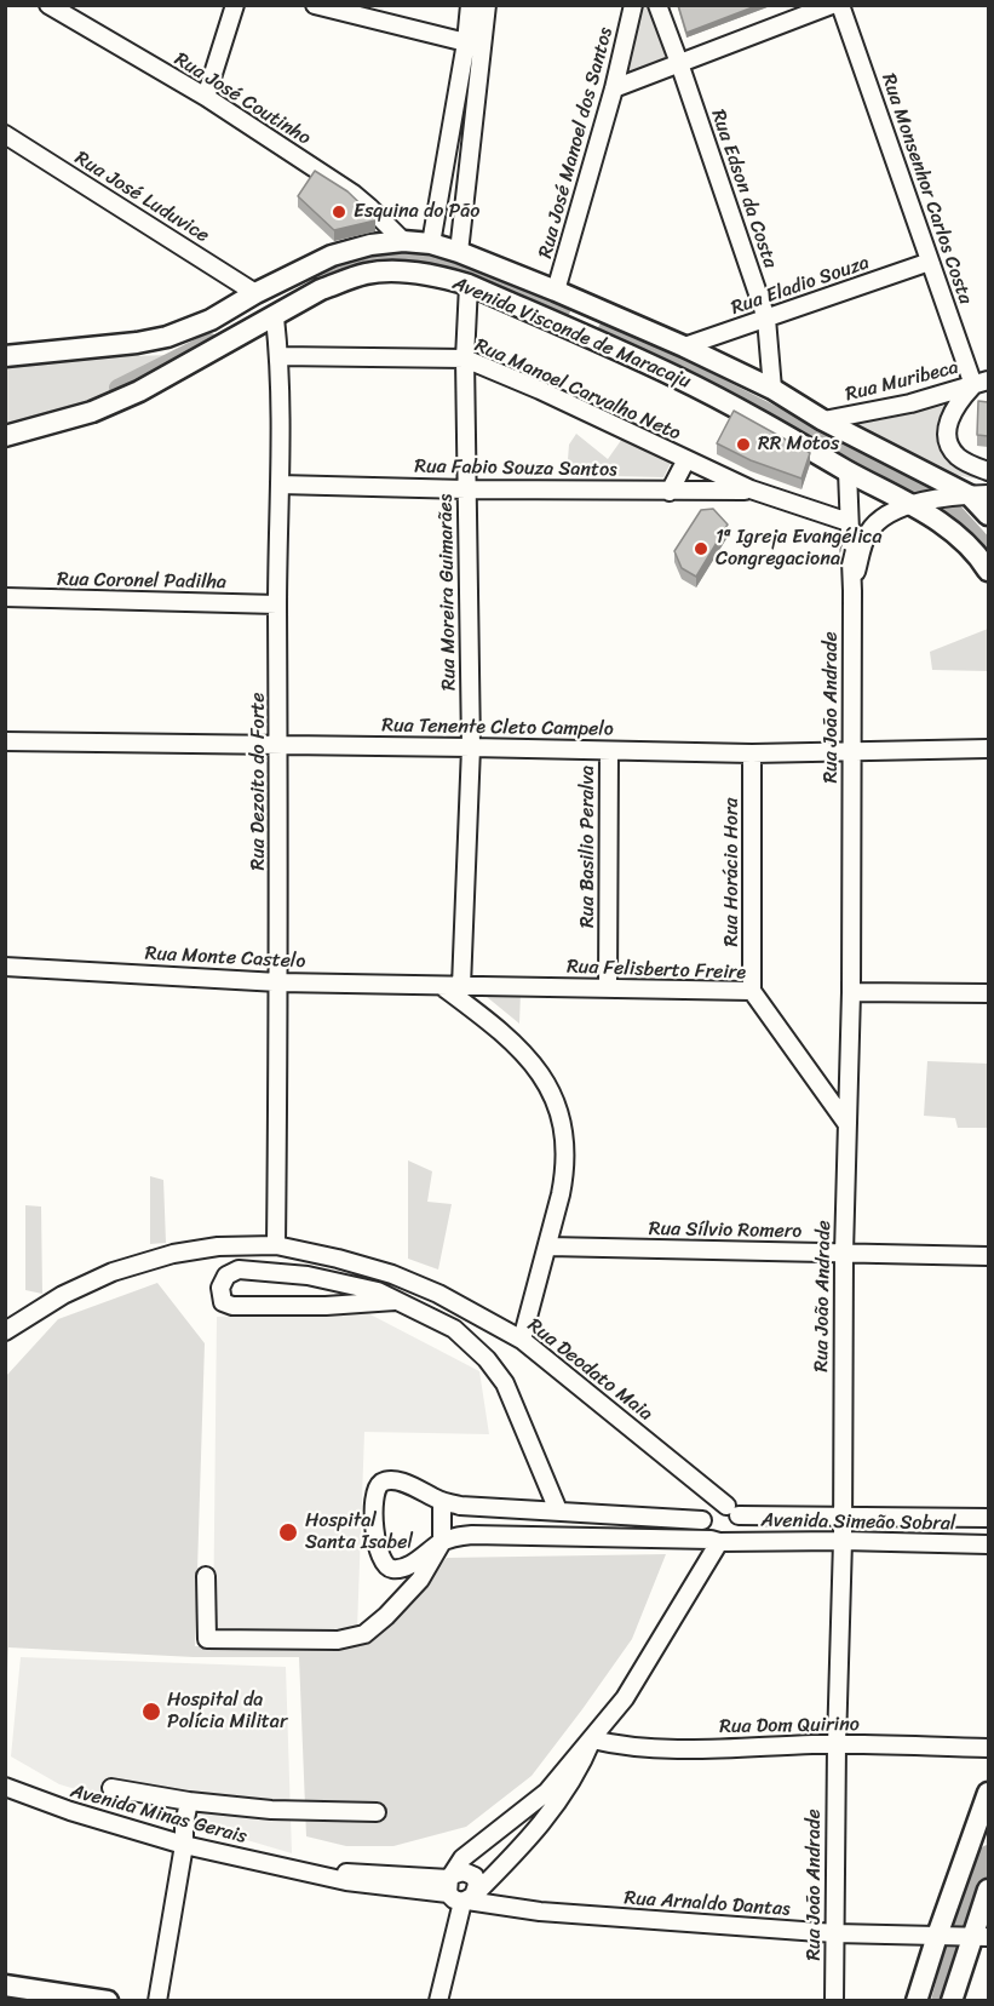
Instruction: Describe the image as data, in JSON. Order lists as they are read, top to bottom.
{
  "streets": {
    "main road": ["Avenida Visconde de Maracaju"],
    "street": [
      "Rua José Coutinho",
      "Rua José Manoel dos Santos",
      "Rua Edson da Costa",
      "Rua Monsenhor Carlos Costa",
      "Rua José Luduvice",
      "Rua Eladio Souza",
      "Rua Muribeca",
      "Rua Manoel Carvalho Neto",
      "Rua Fabio Souza Santos",
      "Rua Coronel Padilha",
      "Rua Moreira Guimarães",
      "Rua João Andrade",
      "Rua Tenente Cleto Campelo",
      "Rua Dezoito do Forte",
      "Rua Basilio Peralva",
      "Rua Horácio Hora",
      "Rua Monte Castelo",
      "Rua Felisberto Freire",
      "Rua Sílvio Romero",
      "Rua Deodato Maia",
      "Avenida Simeão Sobral",
      "Rua Dom Quirino",
      "Avenida Minas Gerais",
      "Rua Arnaldo Dantas"
    ]
  },
  "crossings": [
    ["Rua José Coutinho", "Avenida Visconde de Maracaju"],
    ["Rua José Manoel dos Santos", "Avenida Visconde de Maracaju"],
    ["Rua Edson da Costa", "Rua Eladio Souza"],
    ["Rua Edson da Costa", "Avenida Visconde de Maracaju"],
    ["Rua Monsenhor Carlos Costa", "Rua Eladio Souza"],
    ["Rua Monsenhor Carlos Costa", "Rua Muribeca"],
    ["Rua José Luduvice", "Avenida Visconde de Maracaju"],
    ["Rua Eladio Souza", "Avenida Visconde de Maracaju"],
    ["Avenida Visconde de Maracaju", "Rua Muribeca"],
    ["Avenida Visconde de Maracaju", "Rua Moreira Guimarães"],
    ["Avenida Visconde de Maracaju", "Rua João Andrade"],
    ["Avenida Visconde de Maracaju", "Rua Dezoito do Forte"],
    ["Rua Manoel Carvalho Neto", "Rua Fabio Souza Santos"],
    ["Rua Manoel Carvalho Neto", "Rua Moreira Guimarães"],
    ["Rua Manoel Carvalho Neto", "Rua João Andrade"],
    ["Rua Manoel Carvalho Neto", "Rua Dezoito do Forte"],
    ["Rua Fabio Souza Santos", "Rua Moreira Guimarães"],
    ["Rua Fabio Souza Santos", "Rua Dezoito do Forte"],
    ["Rua Coronel Padilha", "Rua Dezoito do Forte"],
    ["Rua Moreira Guimarães", "Rua Tenente Cleto Campelo"],
    ["Rua Moreira Guimarães", "Rua Felisberto Freire"],
    ["Rua João Andrade", "Rua Tenente Cleto Campelo"],
    ["Rua João Andrade", "Rua Felisberto Freire"],
    ["Rua João Andrade", "Rua Sílvio Romero"],
    ["Rua João Andrade", "Avenida Simeão Sobral"],
    ["Rua João Andrade", "Rua Dom Quirino"],
    ["Rua João Andrade", "Rua Arnaldo Dantas"],
    ["Rua Tenente Cleto Campelo", "Rua Dezoito do Forte"],
    ["Rua Tenente Cleto Campelo", "Rua Basilio Peralva"],
    ["Rua Tenente Cleto Campelo", "Rua Horácio Hora"],
    ["Rua Dezoito do Forte", "Rua Monte Castelo"],
    ["Rua Dezoito do Forte", "Rua Deodato Maia"],
    ["Rua Basilio Peralva", "Rua Felisberto Freire"],
    ["Rua Horácio Hora", "Rua Felisberto Freire"],
    ["Rua Monte Castelo", "Rua Felisberto Freire"],
    ["Rua Deodato Maia", "Avenida Simeão Sobral"],
    ["Avenida Minas Gerais", "Rua Arnaldo Dantas"]
  ],
  "places": [
    "Esquina do Pão",
    "RR Motos",
    "1ª Igreja Evangélica Congregacional",
    "Hospital Santa Isabel",
    "Hospital da Polícia Militar"
  ]
}
